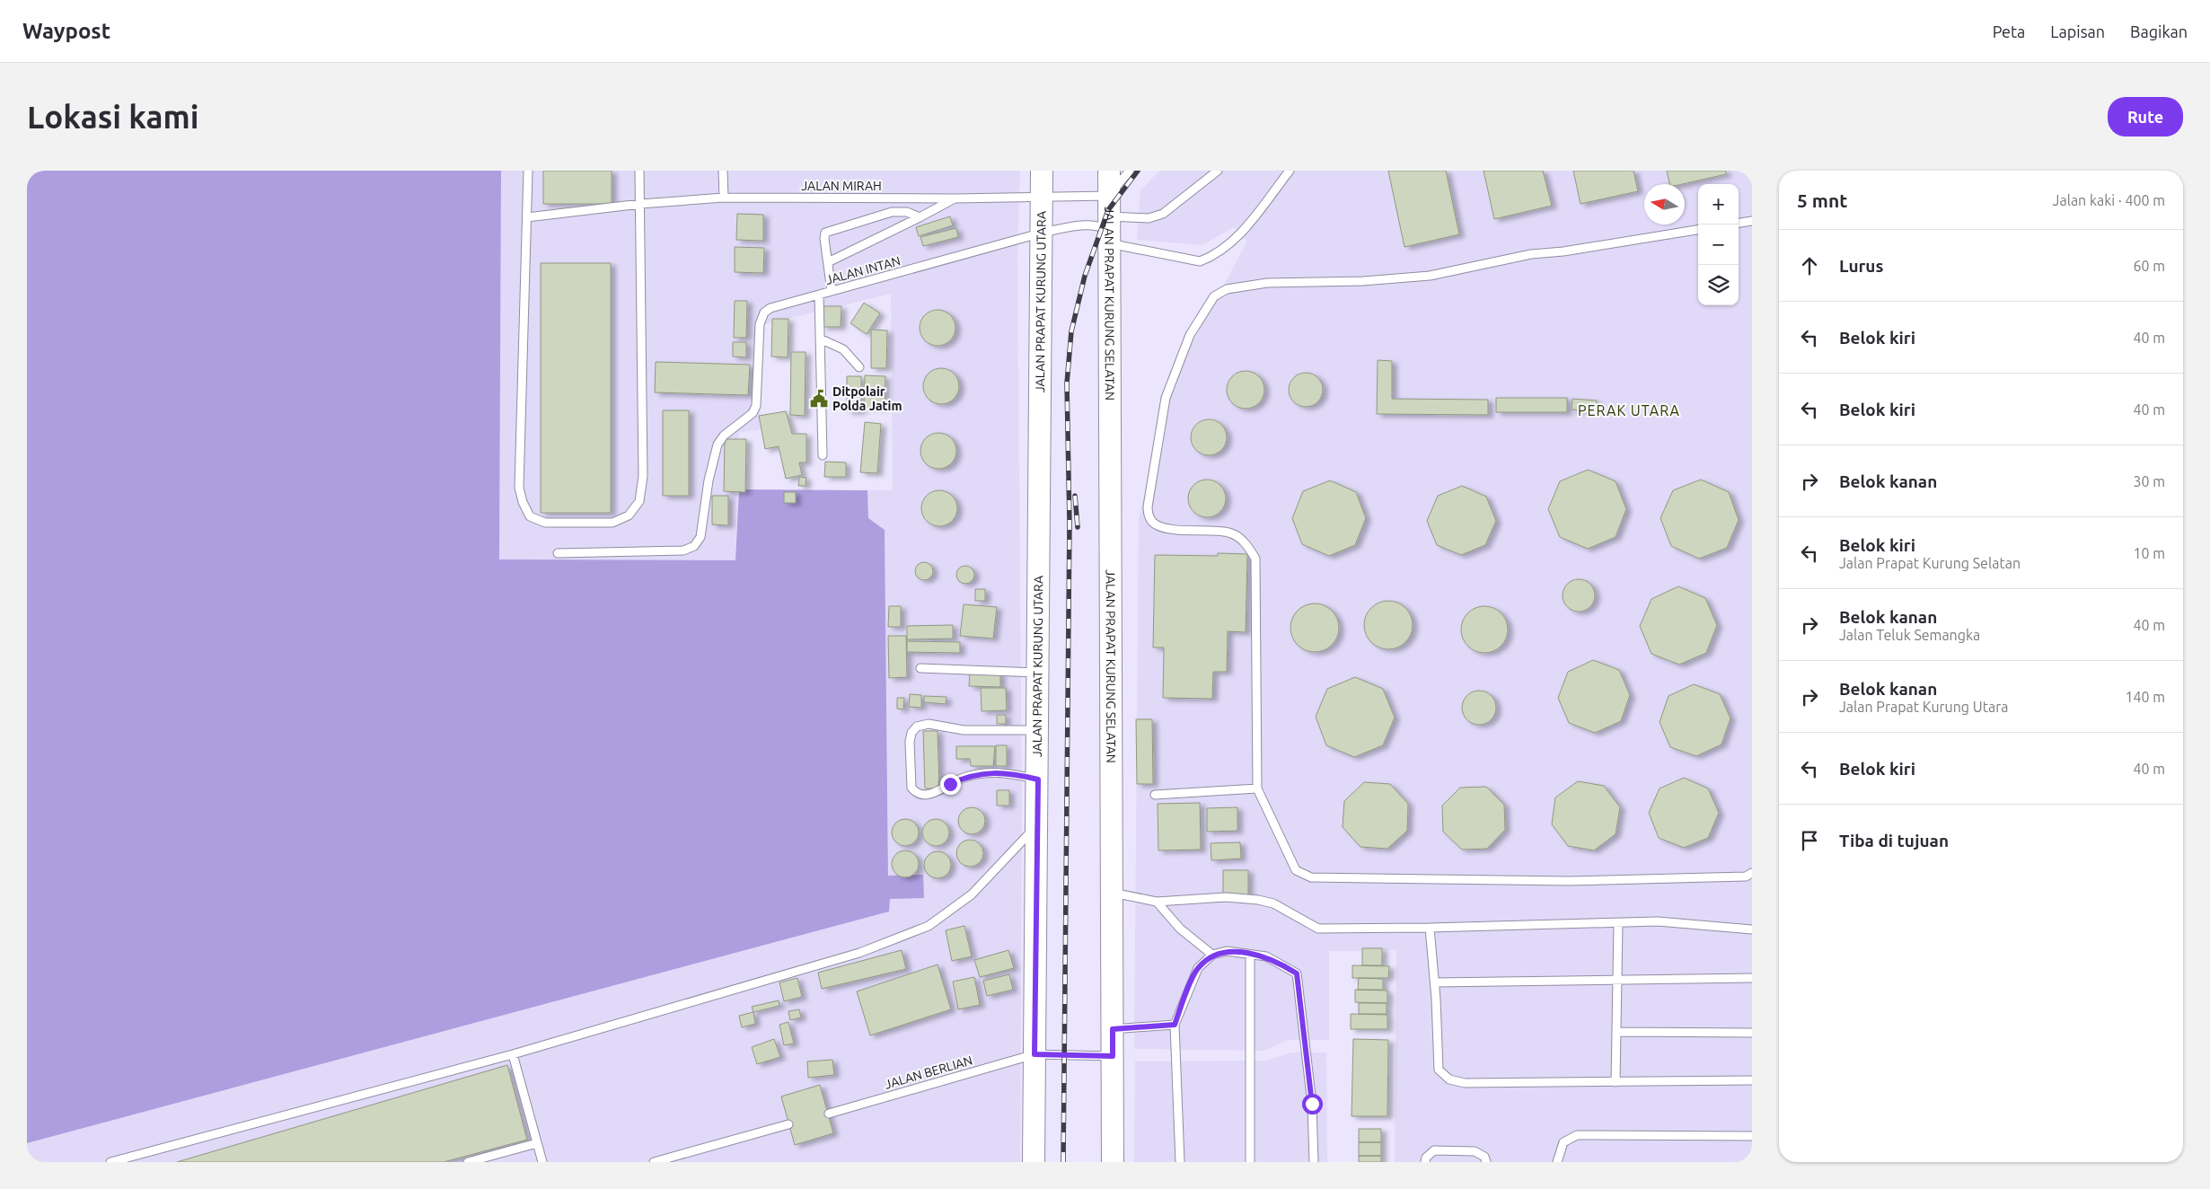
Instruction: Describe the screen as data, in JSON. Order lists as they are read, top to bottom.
{
  "streets": {
    "street": ["JALAN PRAPAT KURUNG UTARA", "JALAN PRAPAT KURUNG SELATAN"],
    "lane": ["JALAN MIRAH", "JALAN INTAN", "JALAN BERLIAN"]
  },
  "crossings": [
    ["JALAN MIRAH", "JALAN INTAN"],
    ["JALAN MIRAH", "JALAN PRAPAT KURUNG UTARA"],
    ["JALAN MIRAH", "JALAN PRAPAT KURUNG SELATAN"],
    ["JALAN INTAN", "JALAN PRAPAT KURUNG UTARA"],
    ["JALAN INTAN", "JALAN PRAPAT KURUNG SELATAN"],
    ["JALAN PRAPAT KURUNG UTARA", "JALAN BERLIAN"],
    ["JALAN PRAPAT KURUNG SELATAN", "JALAN BERLIAN"]
  ],
  "districts": ["PERAK UTARA"],
  "places": {
    "public building": ["Ditpolair Polda Jatim"]
  },
  "north": "left",
  "page": {
    "header": "Waypost",
    "nav": ["Peta", "Lapisan", "Bagikan"],
    "buttons": "Rute",
    "title": "Lokasi kami",
    "heading": ["5 mnt", "Jalan kaki · 400 m"],
    "map_buttons": ["+", "−"],
    "list": [
      ["Lurus", "60 m"],
      ["Belok kiri", "40 m"],
      ["Belok kiri", "40 m"],
      ["Belok kanan", "30 m"],
      ["Belok kiri", "Jalan Prapat Kurung Selatan", "10 m"],
      ["Belok kanan", "Jalan Teluk Semangka", "40 m"],
      ["Belok kanan", "Jalan Prapat Kurung Utara", "140 m"],
      ["Belok kiri", "40 m"],
      "Tiba di tujuan"
    ]
  }
}
